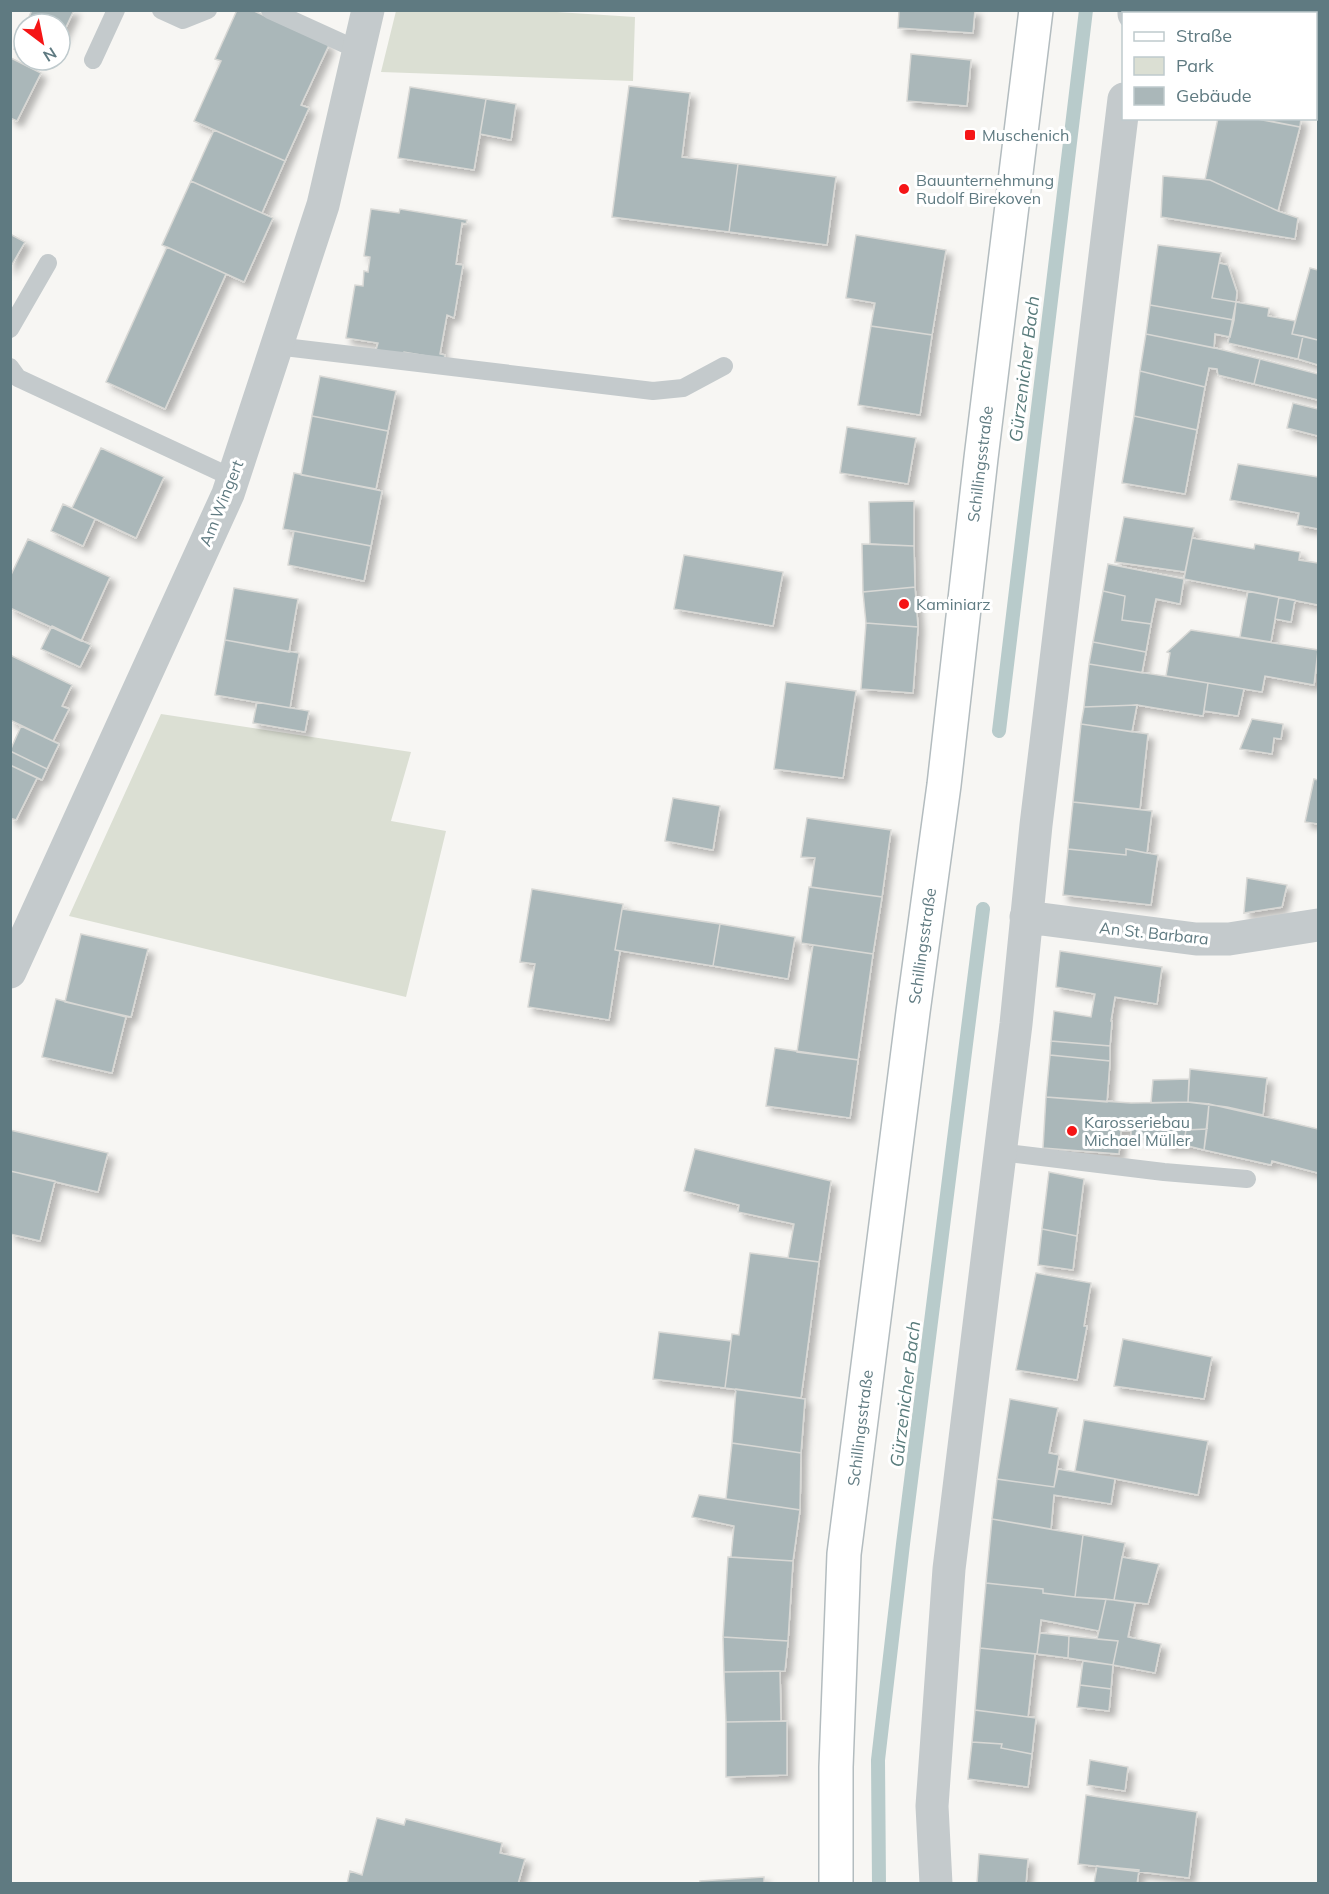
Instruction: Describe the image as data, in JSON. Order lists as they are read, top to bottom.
{
  "streets": {
    "main road": ["Schillingsstraße"],
    "street": ["Am Wingert", "An St. Barbara"]
  },
  "water": ["Gürzenicher Bach"],
  "places": {
    "transit": ["Muschenich"],
    "other": ["Bauunternehmung Rudolf Birekoven", "Kaminiarz", "Karosseriebau Michael Müller"]
  },
  "legend": ["Straße", "Park", "Gebäude"],
  "north": "bottom right"
}
